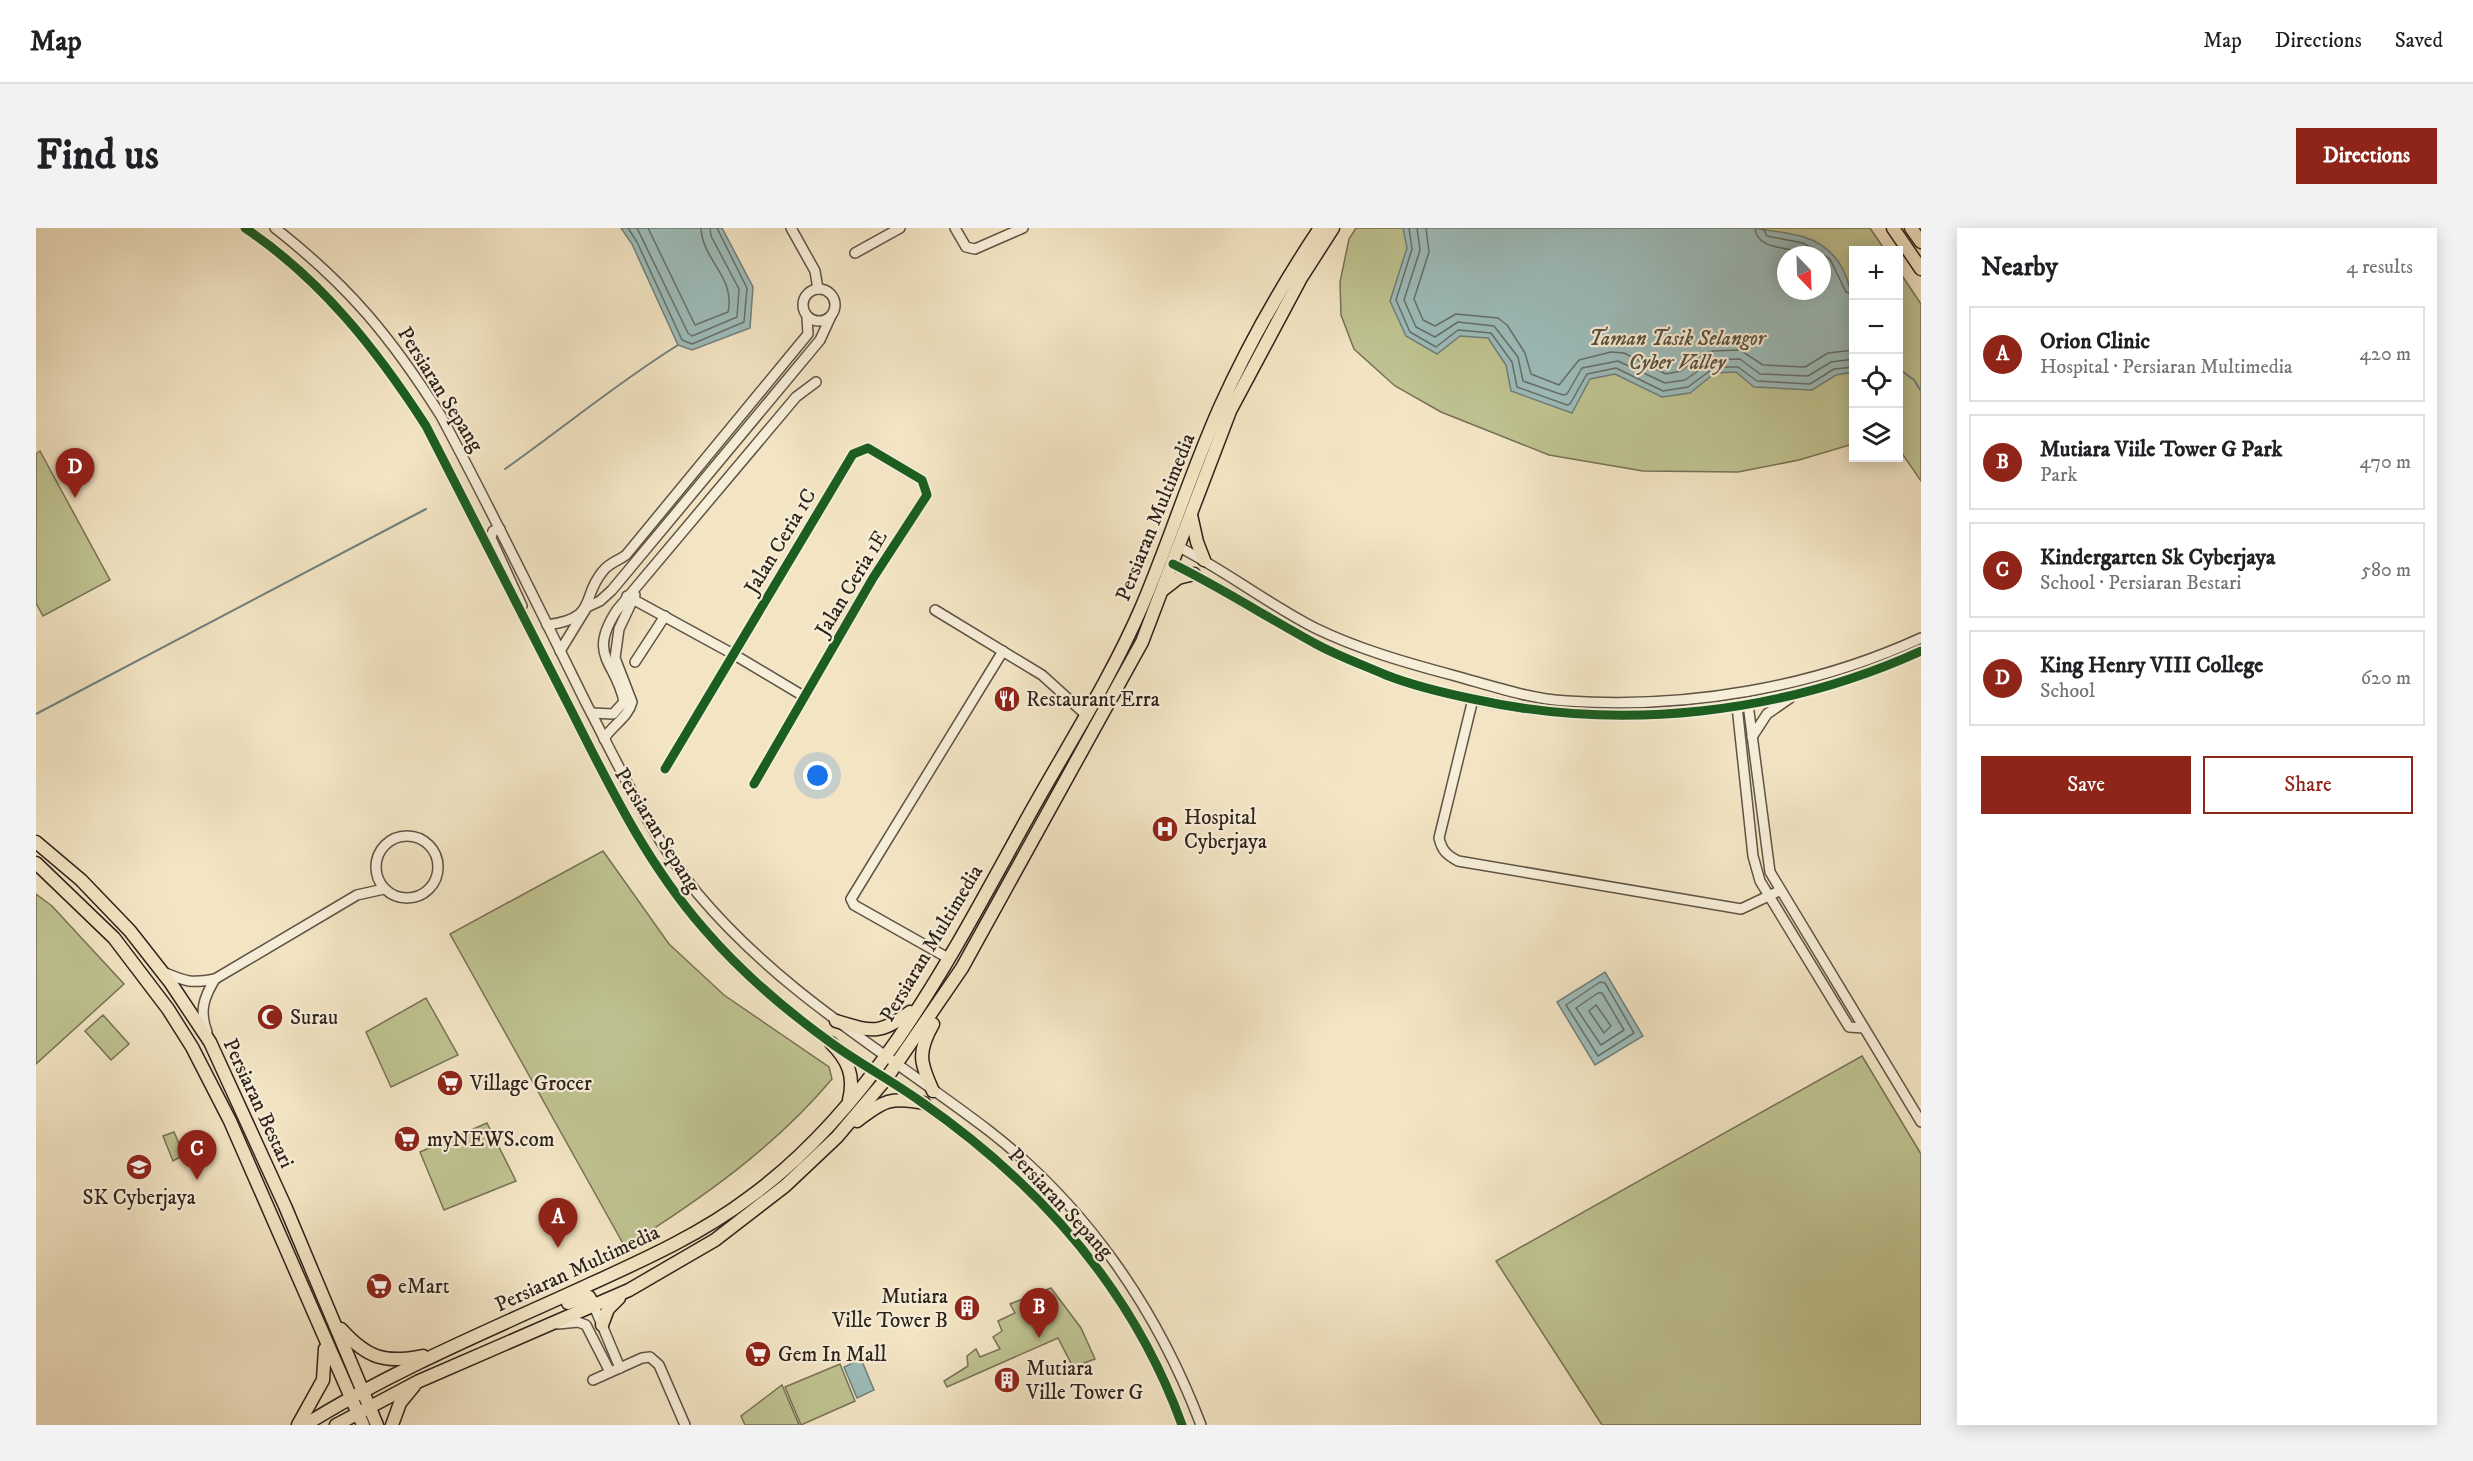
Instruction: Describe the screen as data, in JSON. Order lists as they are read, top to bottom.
{
  "streets": {
    "main road": ["Persiaran Multimedia", "Persiaran Bestari"],
    "street": ["Persiaran Sepang", "Jalan Ceria 1C", "Jalan Ceria 1E"]
  },
  "crossings": [
    ["Persiaran Sepang", "Persiaran Multimedia"],
    ["Persiaran Multimedia", "Persiaran Bestari"],
    ["Jalan Ceria 1C", "Jalan Ceria 1E"]
  ],
  "parks": ["Taman Tasik Selangor Cyber Valley"],
  "places": {
    "restaurant": ["Restaurant Erra"],
    "hospital": ["Hospital Cyberjaya"],
    "mosque": ["Surau"],
    "supermarket": [
      "Village Grocer",
      "myNEWS.com",
      "eMart",
      "Gem In Mall"
    ],
    "school or university": ["SK Cyberjaya"],
    "building": ["Mutiara Ville Tower B", "Mutiara Ville Tower G"]
  },
  "north": "bottom right",
  "page": {
    "header": "Map",
    "nav": ["Map", "Directions", "Saved"],
    "buttons": [
      "Directions",
      ["Save", "Share"]
    ],
    "title": "Find us",
    "heading": ["Nearby", "4 results"],
    "map_buttons": ["+", "−"],
    "list": [
      {
        "mark": "A",
        "name": "Orion Clinic",
        "note": "Hospital · Persiaran Multimedia",
        "value": "420 m"
      },
      {
        "mark": "B",
        "name": "Mutiara Viile Tower G Park",
        "note": "Park",
        "value": "470 m"
      },
      {
        "mark": "C",
        "name": "Kindergarten Sk Cyberjaya",
        "note": "School · Persiaran Bestari",
        "value": "580 m"
      },
      {
        "mark": "D",
        "name": "King Henry VIII College",
        "note": "School",
        "value": "620 m"
      }
    ],
    "pins": [
      "D",
      "C",
      "A",
      "B"
    ]
  }
}
